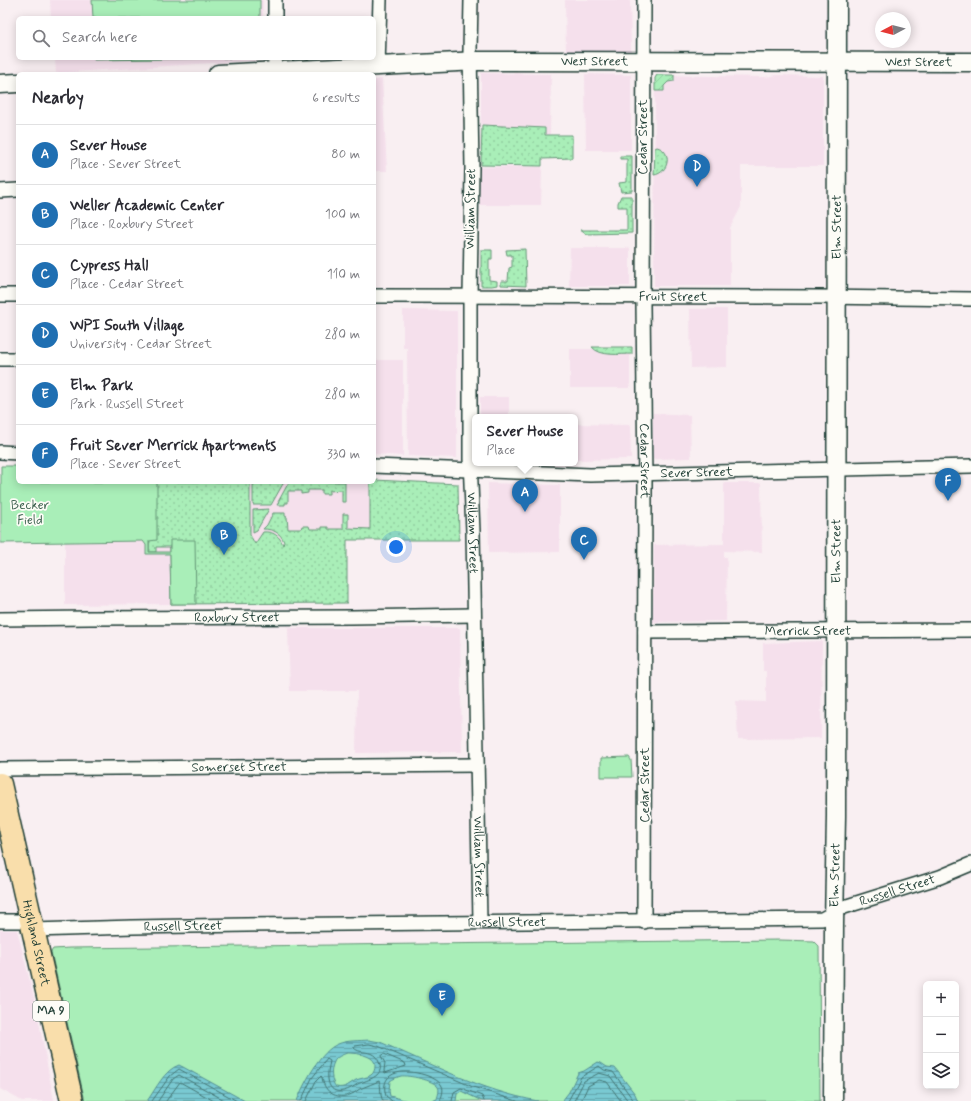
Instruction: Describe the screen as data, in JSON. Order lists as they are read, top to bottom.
{
  "streets": {
    "highway": ["Highland Street", "MA 9"],
    "main road": ["West Street", "Elm Street"],
    "street": [
      "Cedar Street",
      "William Street",
      "Fruit Street",
      "Sever Street",
      "Roxbury Street",
      "Merrick Street",
      "Somerset Street",
      "Russell Street"
    ]
  },
  "crossings": [
    ["West Street", "Cedar Street"],
    ["West Street", "William Street"],
    ["West Street", "Elm Street"],
    ["Cedar Street", "Fruit Street"],
    ["Cedar Street", "Sever Street"],
    ["Cedar Street", "Merrick Street"],
    ["Cedar Street", "Russell Street"],
    ["William Street", "Fruit Street"],
    ["William Street", "Sever Street"],
    ["William Street", "Roxbury Street"],
    ["William Street", "Somerset Street"],
    ["William Street", "Russell Street"],
    ["Elm Street", "Fruit Street"],
    ["Elm Street", "Sever Street"],
    ["Elm Street", "Merrick Street"],
    ["Elm Street", "Russell Street"],
    ["Russell Street", "Highland Street"]
  ],
  "parks": ["Becker Field"],
  "north": "left",
  "page": {
    "search": "Search here",
    "heading": ["Nearby", "6 results"],
    "list": [
      {
        "mark": "A",
        "name": "Sever House",
        "note": "Place · Sever Street",
        "value": "80 m"
      },
      {
        "mark": "B",
        "name": "Weller Academic Center",
        "note": "Place · Roxbury Street",
        "value": "100 m"
      },
      {
        "mark": "C",
        "name": "Cypress Hall",
        "note": "Place · Cedar Street",
        "value": "110 m"
      },
      {
        "mark": "D",
        "name": "WPI South Village",
        "note": "University · Cedar Street",
        "value": "280 m"
      },
      {
        "mark": "E",
        "name": "Elm Park",
        "note": "Park · Russell Street",
        "value": "280 m"
      },
      {
        "mark": "F",
        "name": "Fruit Sever Merrick Apartments",
        "note": "Place · Sever Street",
        "value": "330 m"
      }
    ],
    "pins": [
      "D",
      "F",
      "A",
      "B",
      "C",
      "E"
    ],
    "popup": ["Sever House", "Place"],
    "map_buttons": ["+", "−"]
  }
}
